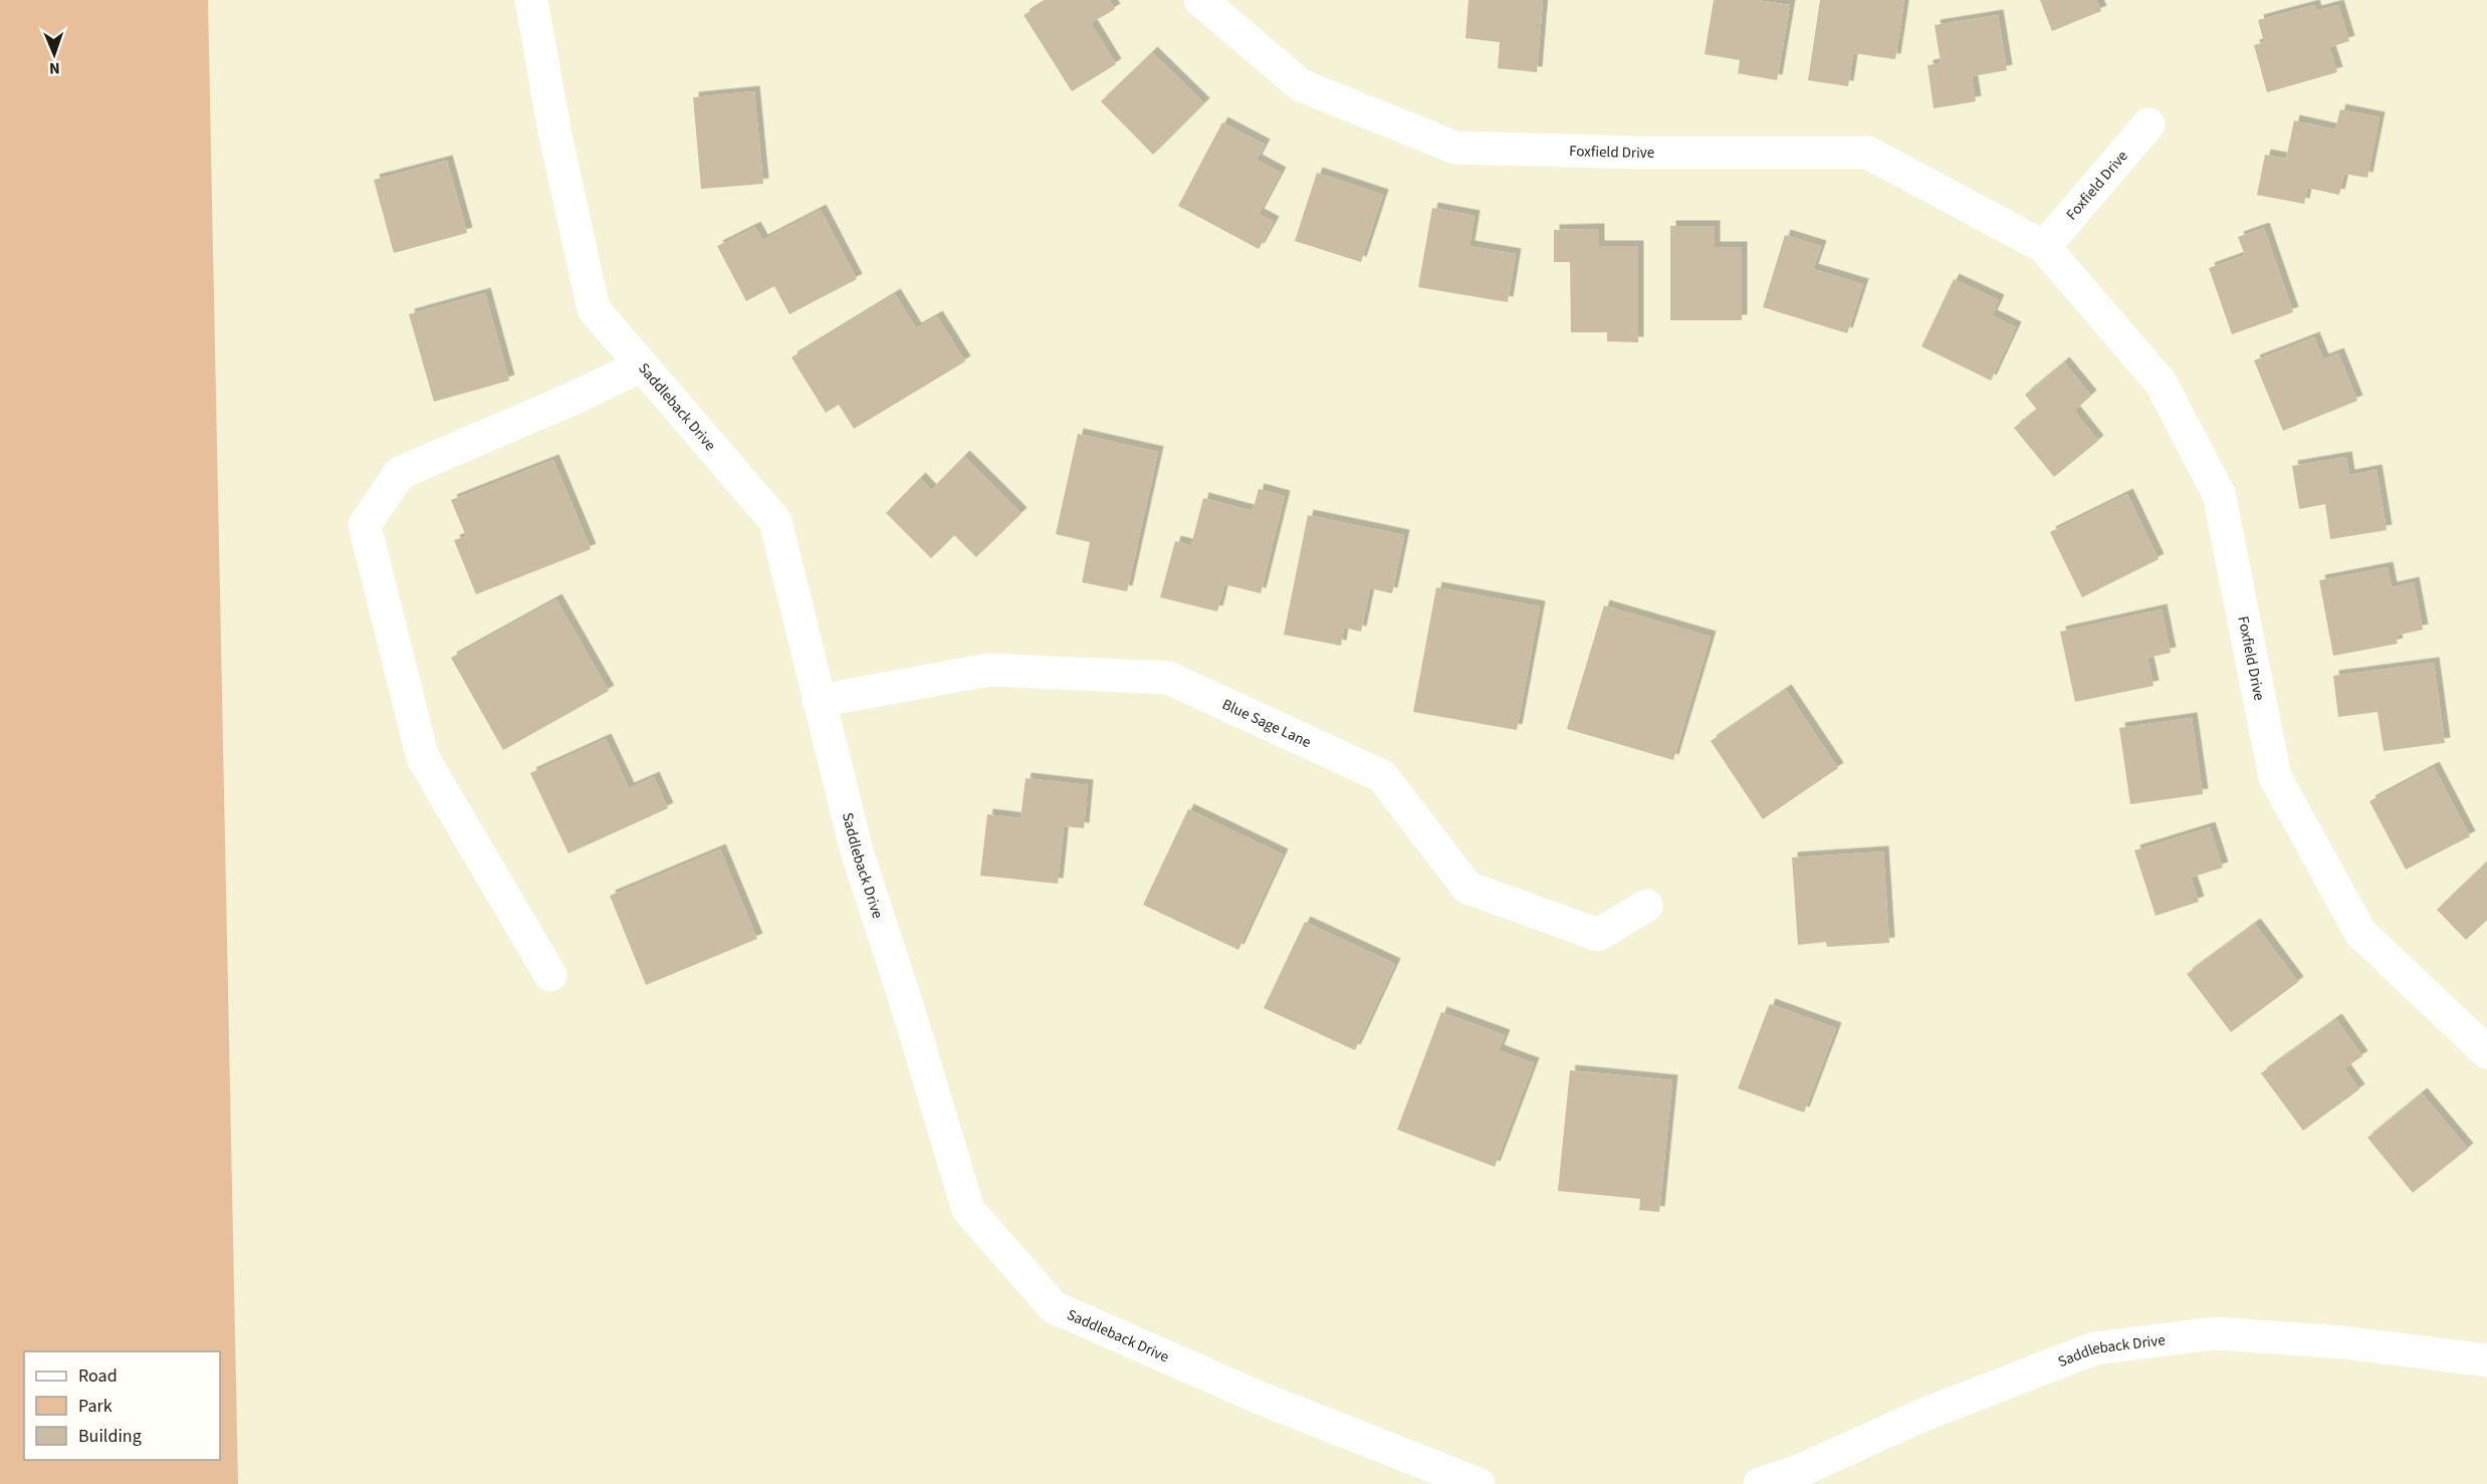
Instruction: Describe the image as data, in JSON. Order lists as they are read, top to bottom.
{
  "streets": {
    "street": ["Foxfield Drive", "Saddleback Drive", "Blue Sage Lane"]
  },
  "crossings": [
    ["Saddleback Drive", "Blue Sage Lane"]
  ],
  "legend": ["Road", "Park", "Building"],
  "north": "bottom"
}
